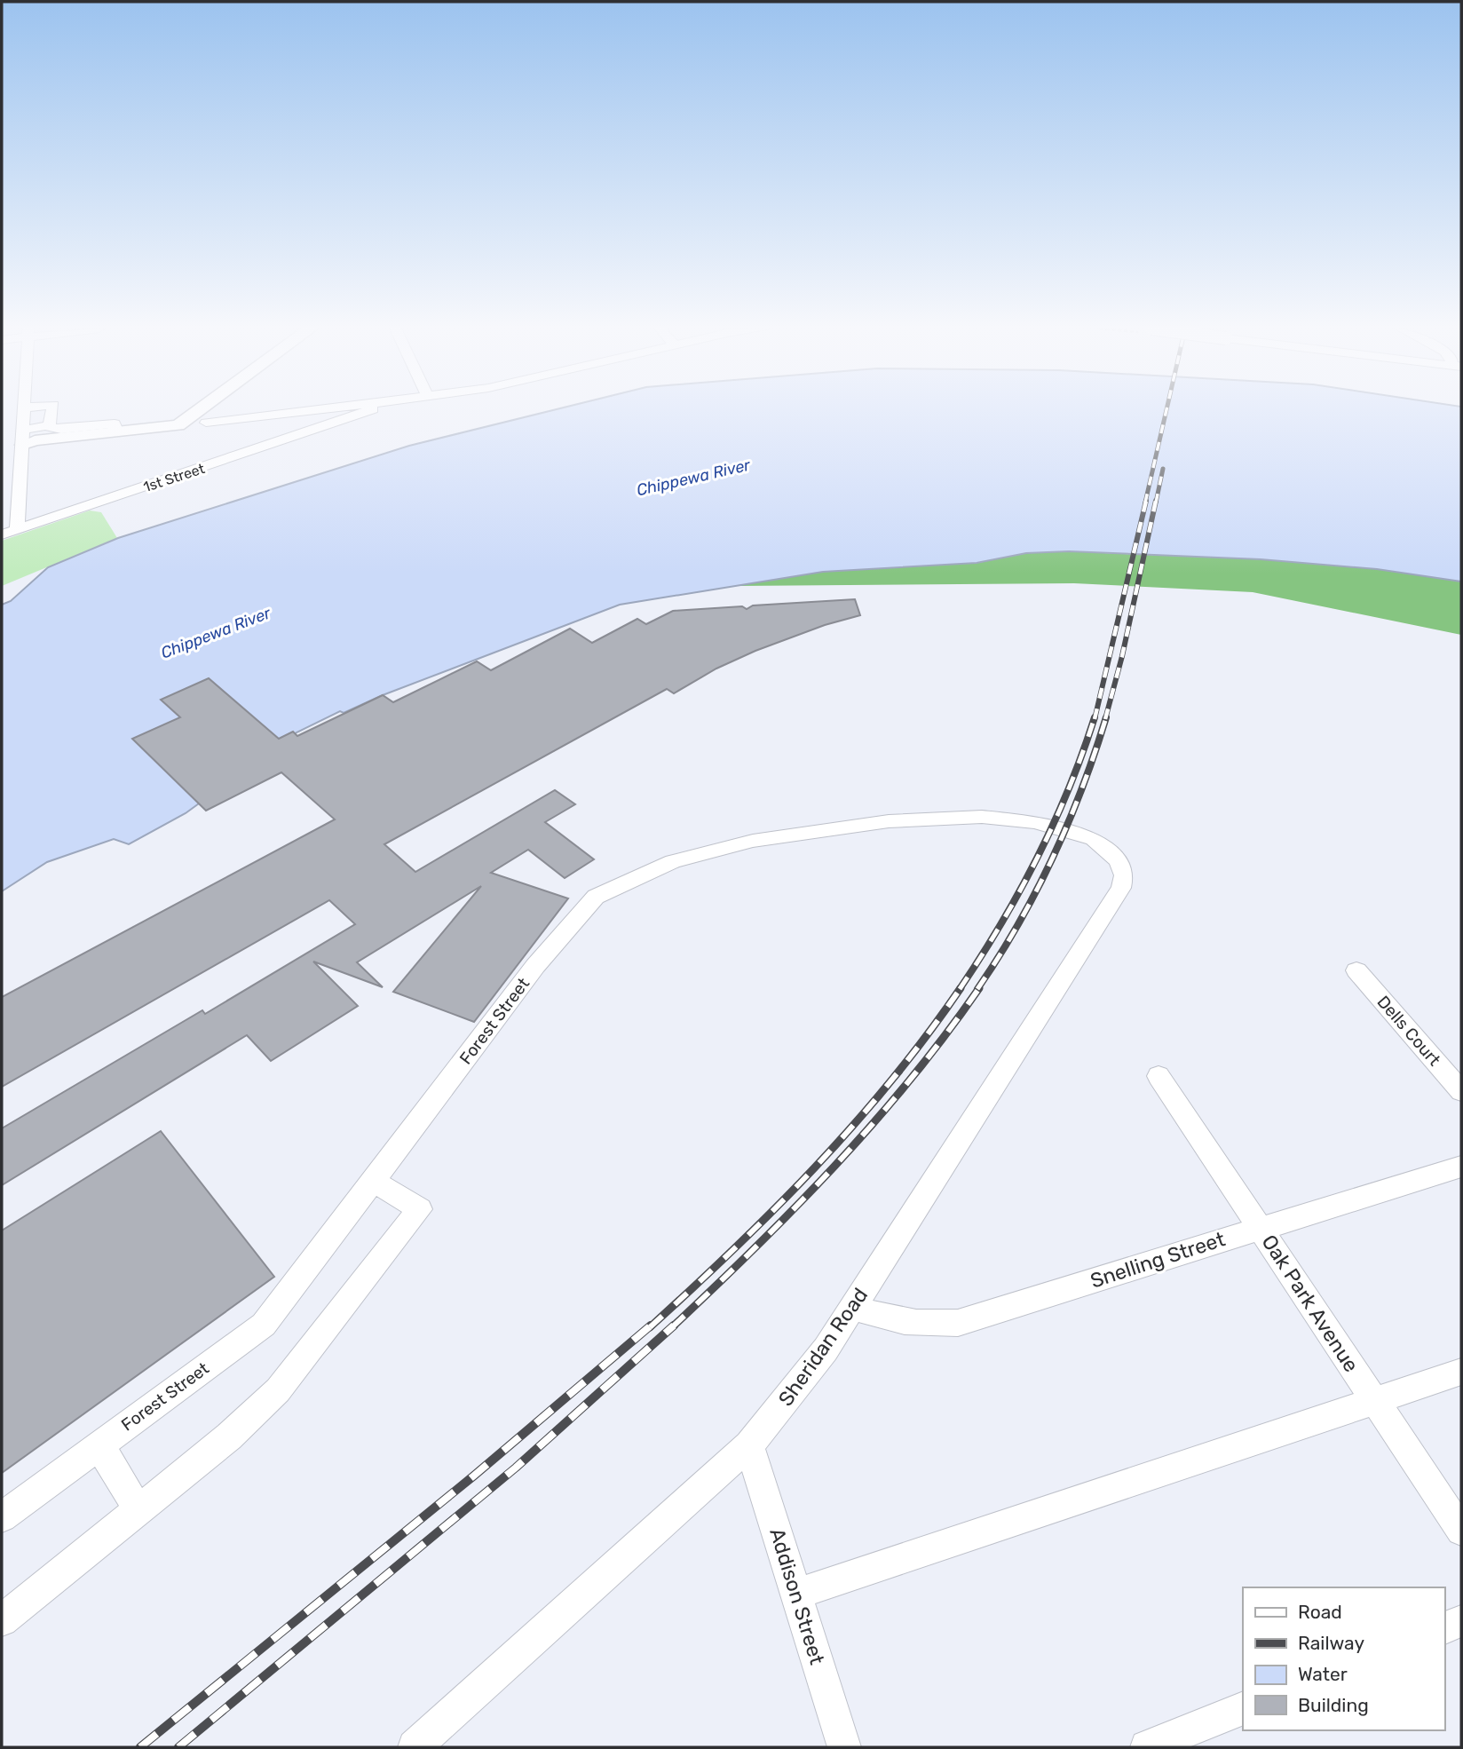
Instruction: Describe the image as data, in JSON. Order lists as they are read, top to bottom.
{
  "streets": {
    "street": [
      "1st Street",
      "Forest Street",
      "Dells Court",
      "Snelling Street",
      "Oak Park Avenue",
      "Sheridan Road",
      "Addison Street"
    ]
  },
  "crossings": [
    ["Forest Street", "Sheridan Road"],
    ["Snelling Street", "Oak Park Avenue"],
    ["Snelling Street", "Sheridan Road"],
    ["Sheridan Road", "Addison Street"]
  ],
  "water": ["Chippewa River"],
  "legend": [
    "Road",
    "Railway",
    "Water",
    "Building"
  ]
}
